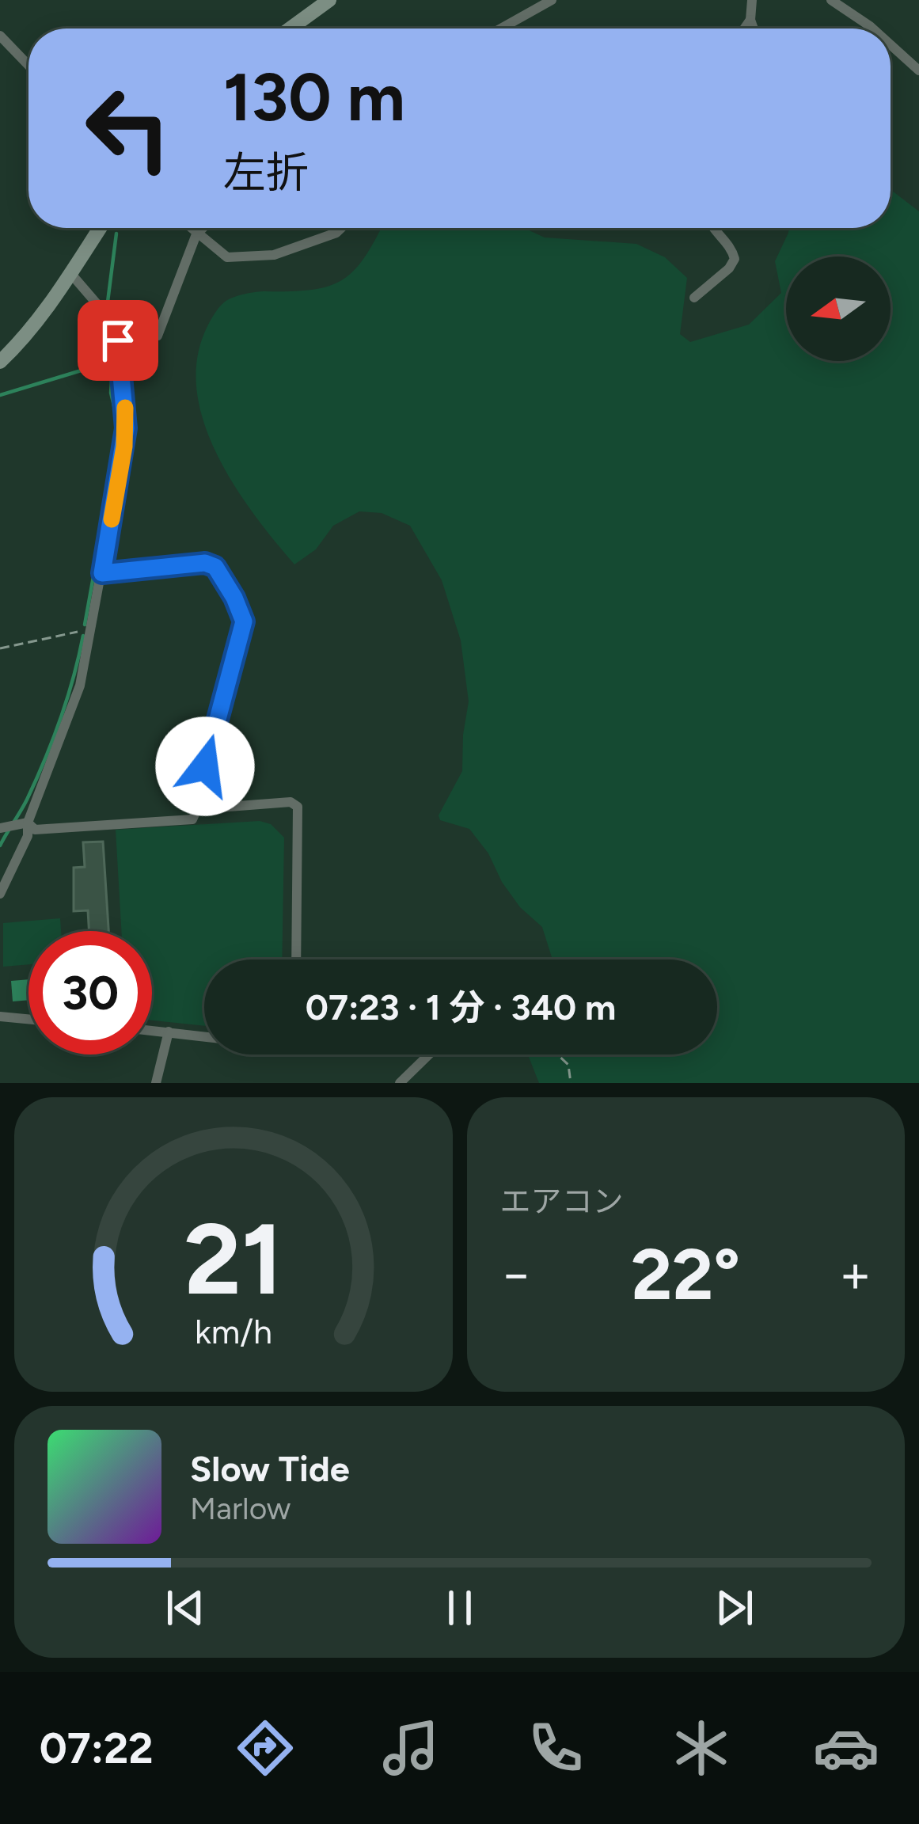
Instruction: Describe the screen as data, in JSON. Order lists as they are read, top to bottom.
{
  "north": "left",
  "page": {
    "turn": ["130 m", "左折"],
    "limit": "30",
    "trip": "07:23 · 1 分 · 340 m",
    "tile": "エアコン",
    "heat": ["−", "22°", "+"],
    "song": ["Slow Tide", "Marlow"],
    "tabs": "07:22",
    "gauge": ["21", "km/h"]
  }
}
